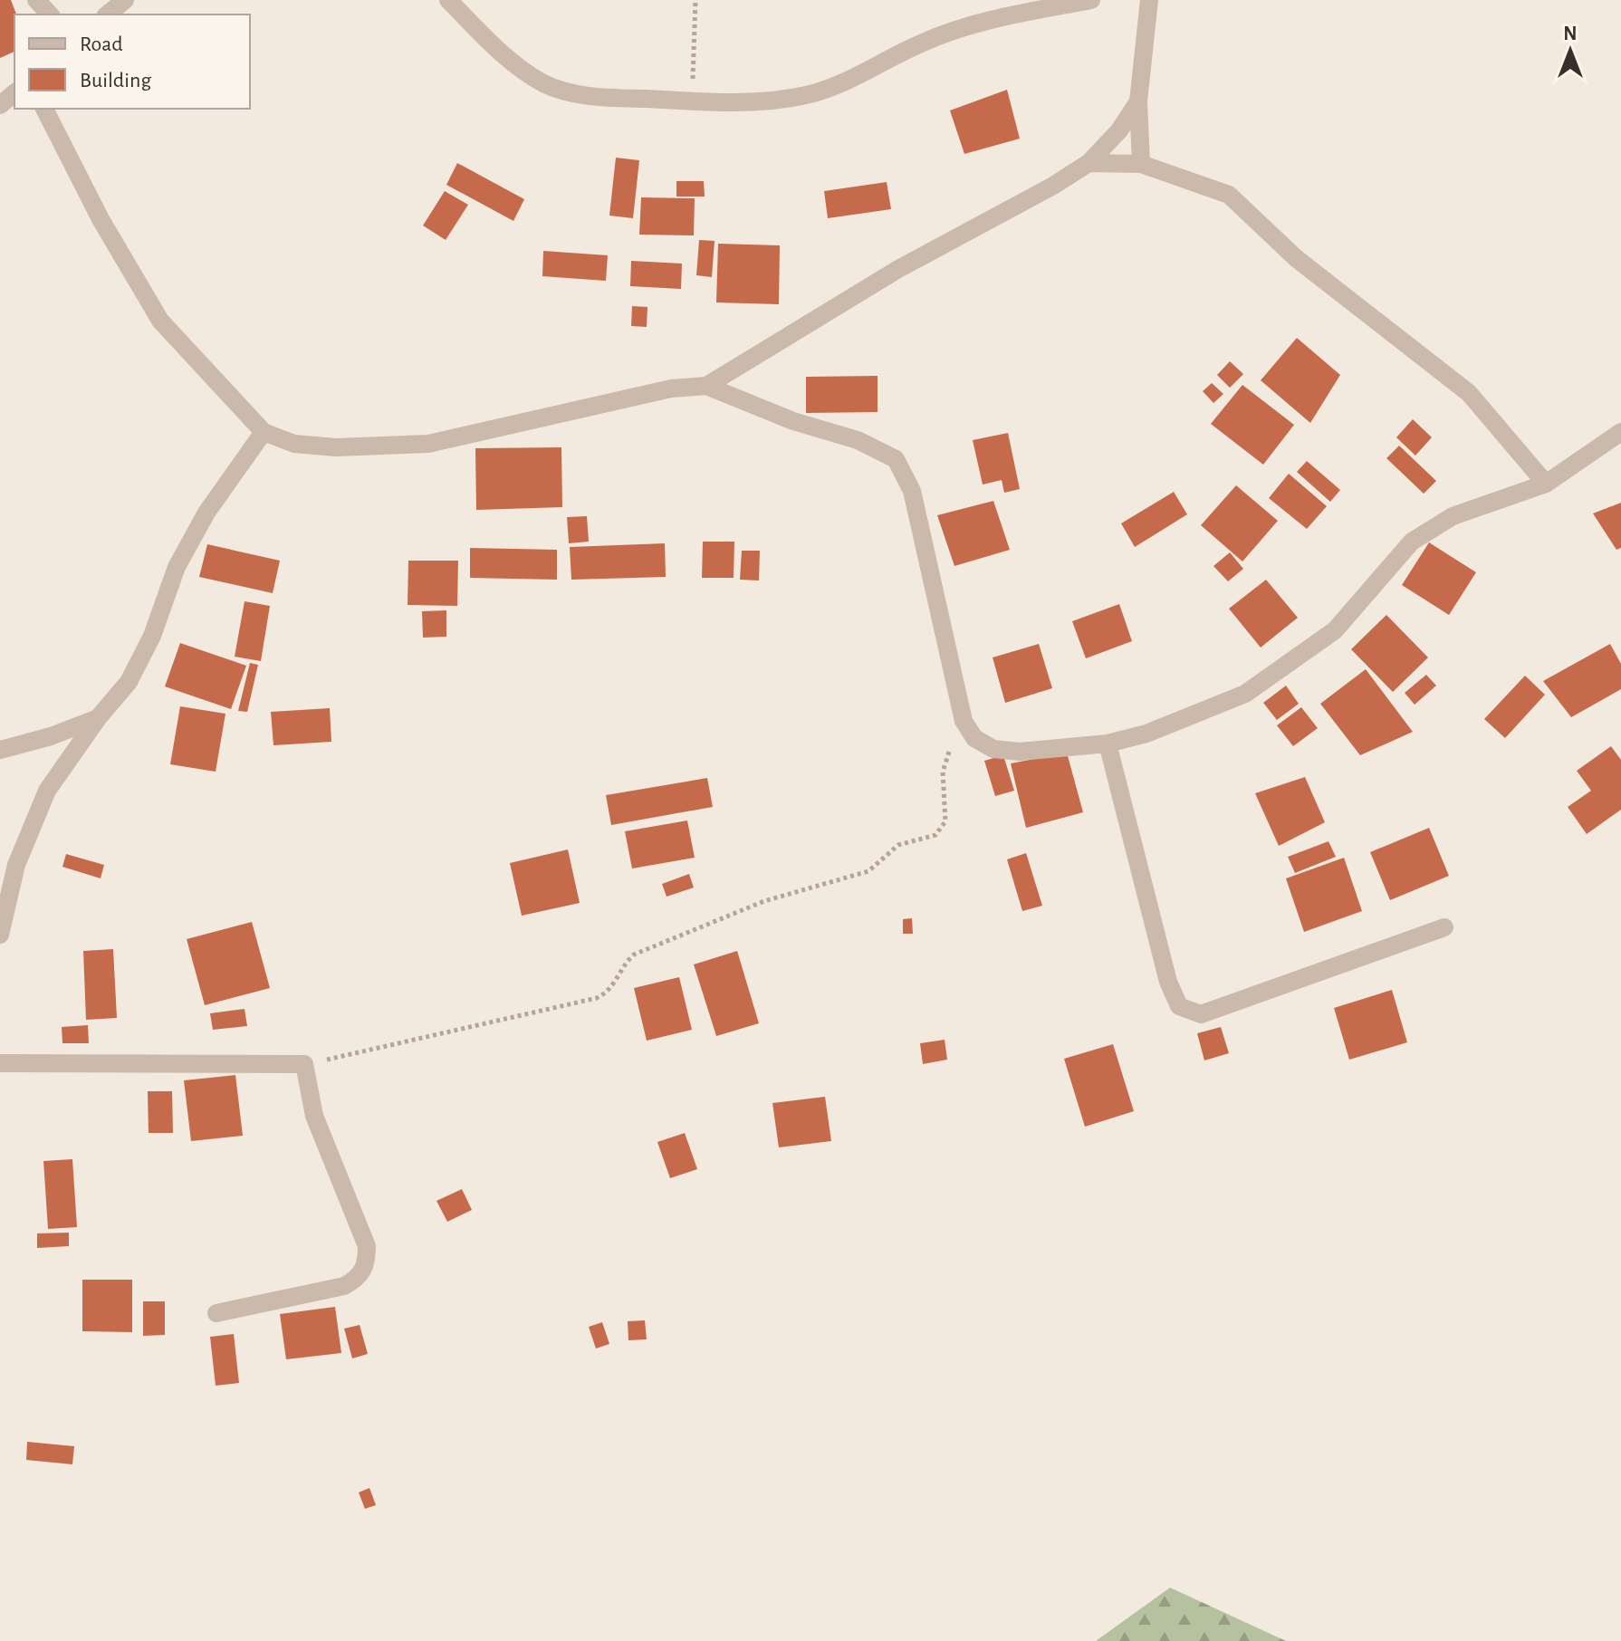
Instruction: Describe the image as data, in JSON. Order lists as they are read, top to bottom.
{
  "legend": ["Road", "Building"],
  "north": "top"
}
